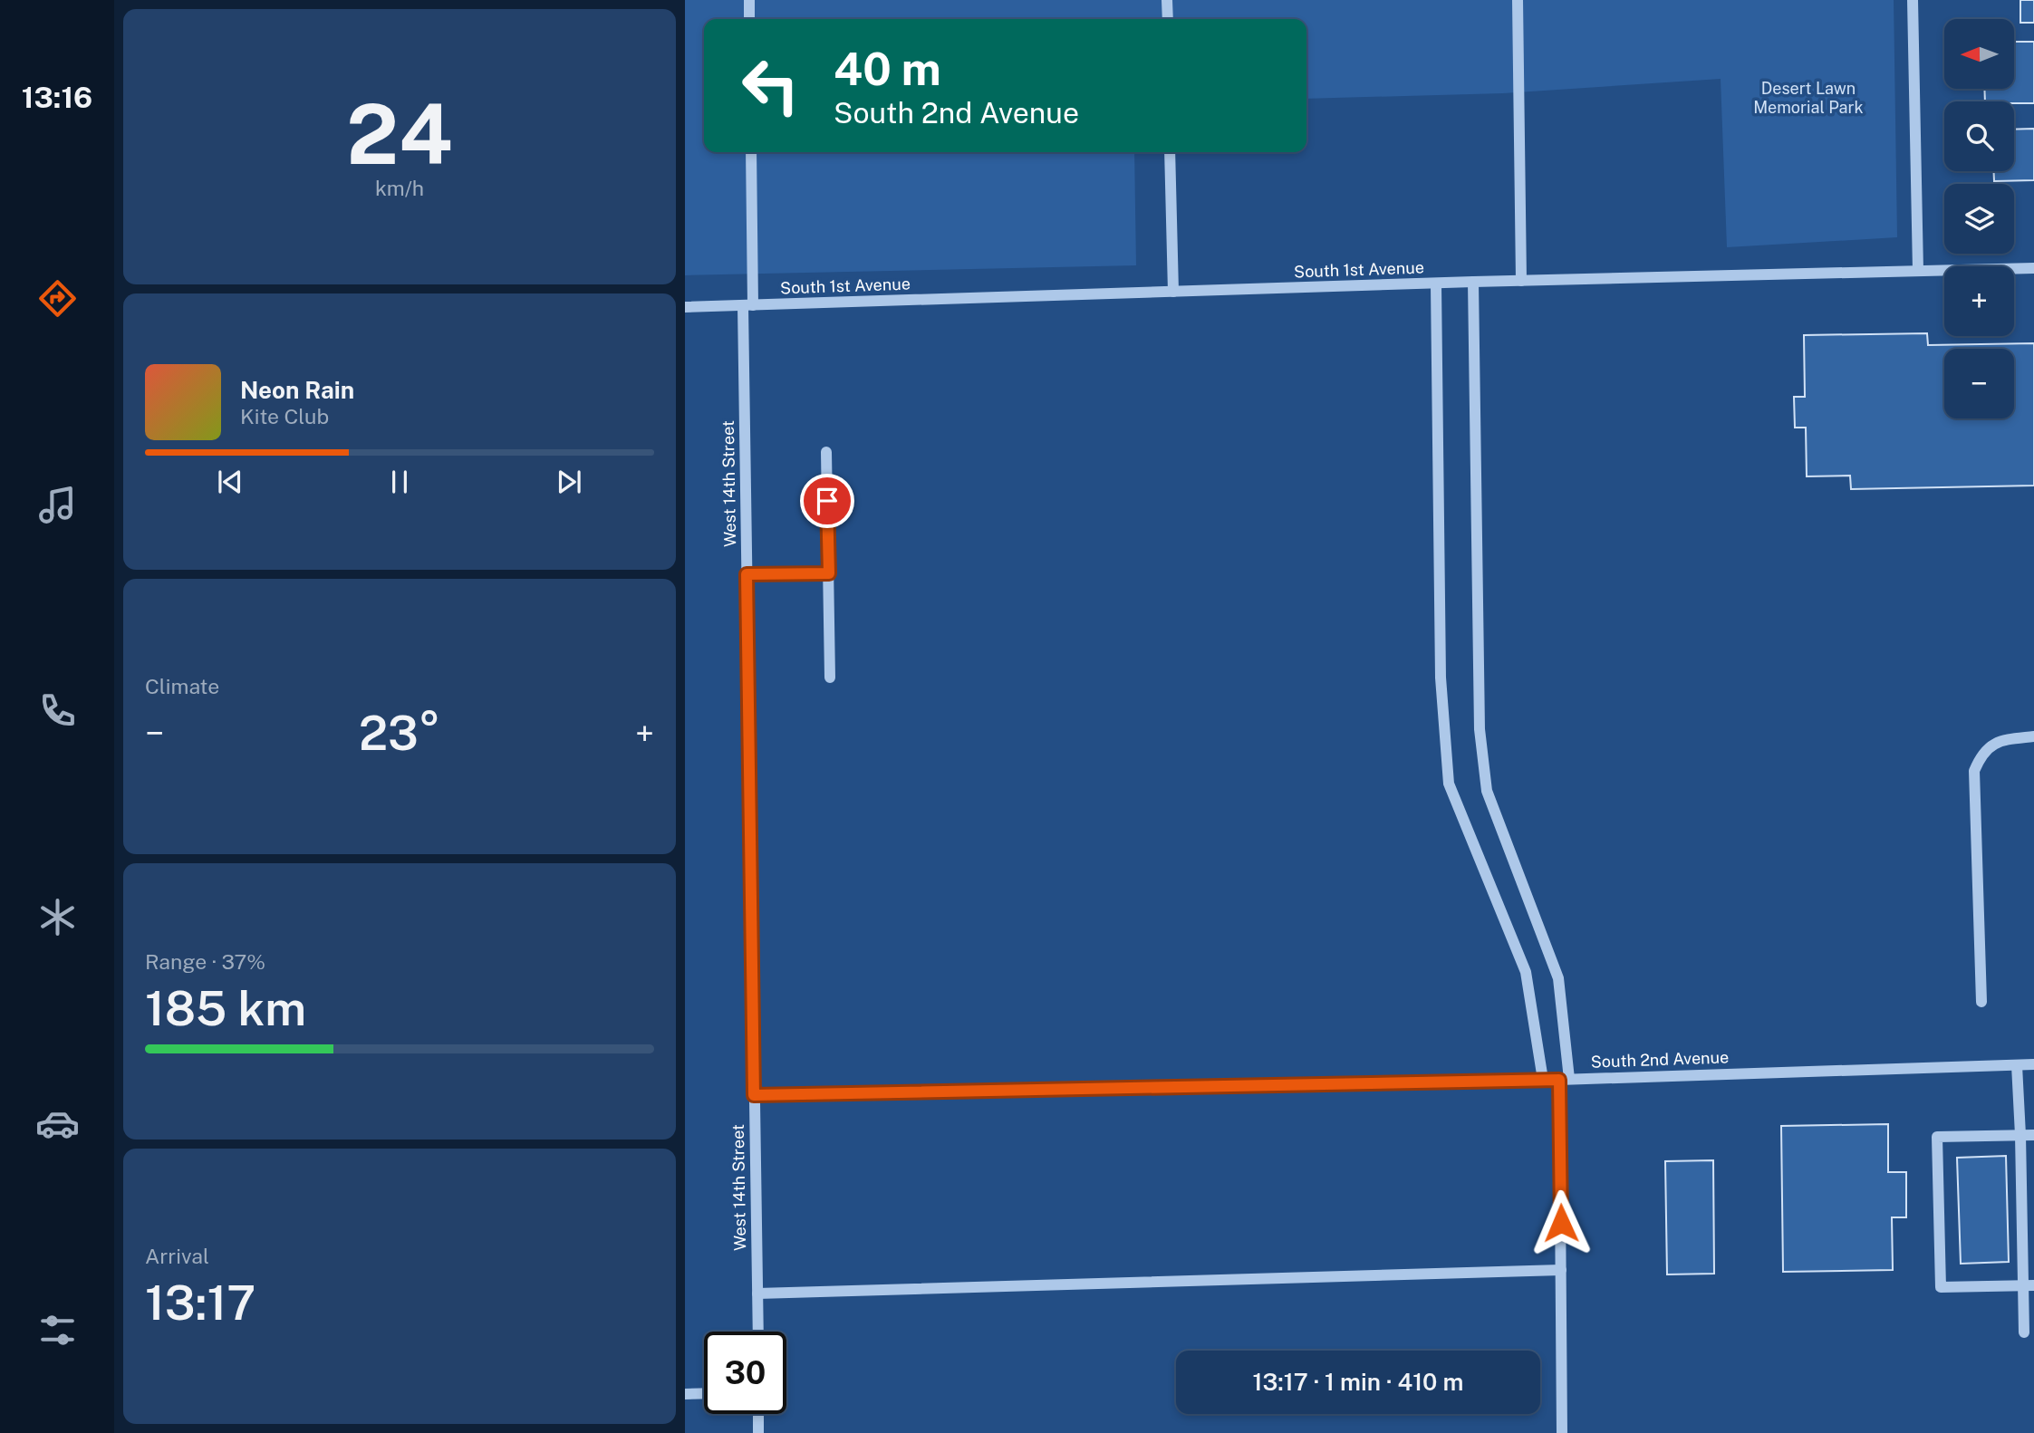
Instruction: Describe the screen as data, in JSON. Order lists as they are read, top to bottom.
{
  "streets": {
    "street": ["South 1st Avenue", "West 14th Street", "South 2nd Avenue"]
  },
  "crossings": [
    ["South 1st Avenue", "West 14th Street"],
    ["West 14th Street", "South 2nd Avenue"]
  ],
  "parks": ["Desert Lawn Memorial Park"],
  "north": "left",
  "page": {
    "tabs": "13:16",
    "tile": [
      ["24", "km/h"],
      "Climate",
      ["Range · 37%", "185 km"],
      ["Arrival", "13:17"]
    ],
    "map_buttons": ["+", "−"],
    "turn": ["40 m", "South 2nd Avenue"],
    "song": ["Neon Rain", "Kite Club"],
    "heat": ["−", "23°", "+"],
    "limit": "30",
    "trip": "13:17 · 1 min · 410 m"
  }
}
